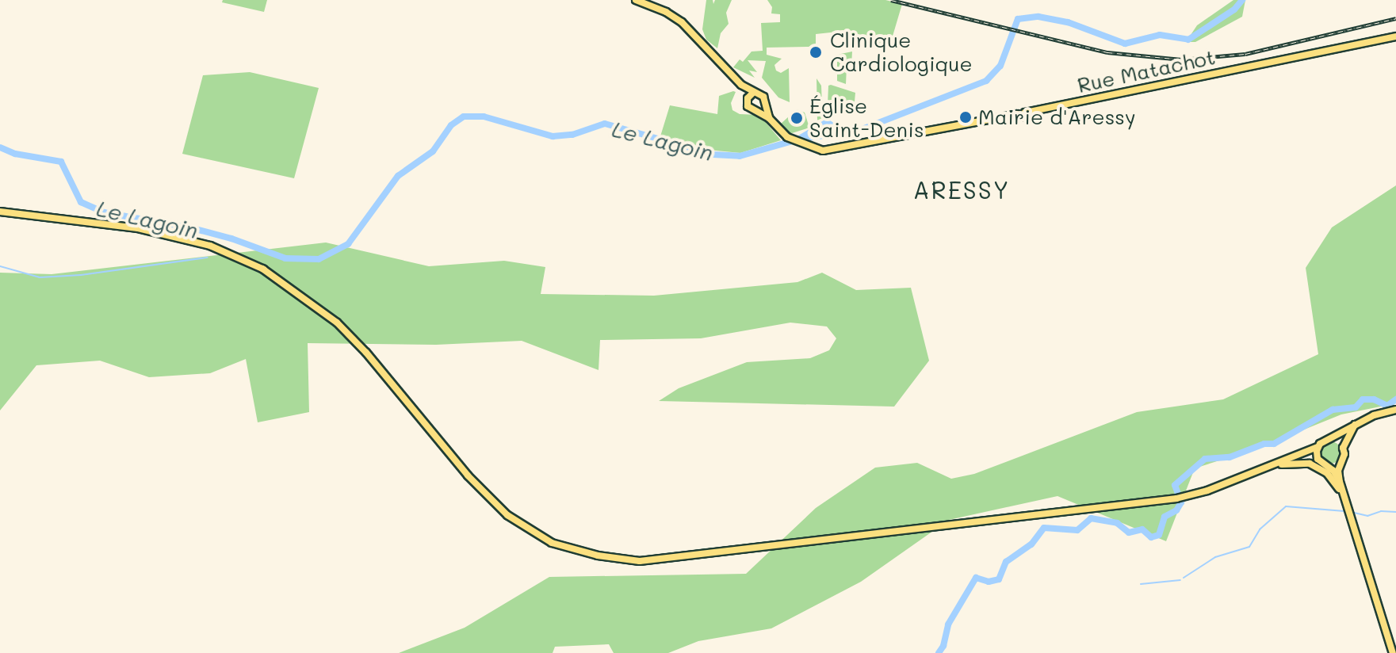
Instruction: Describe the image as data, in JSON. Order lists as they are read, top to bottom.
{
  "streets": {
    "main road": ["Rue Matachot"]
  },
  "districts": ["ARESSY"],
  "water": ["Le Lagoin"],
  "places": ["Clinique Cardiologique", "Mairie d'Aressy", "Église Saint-Denis"]
}
